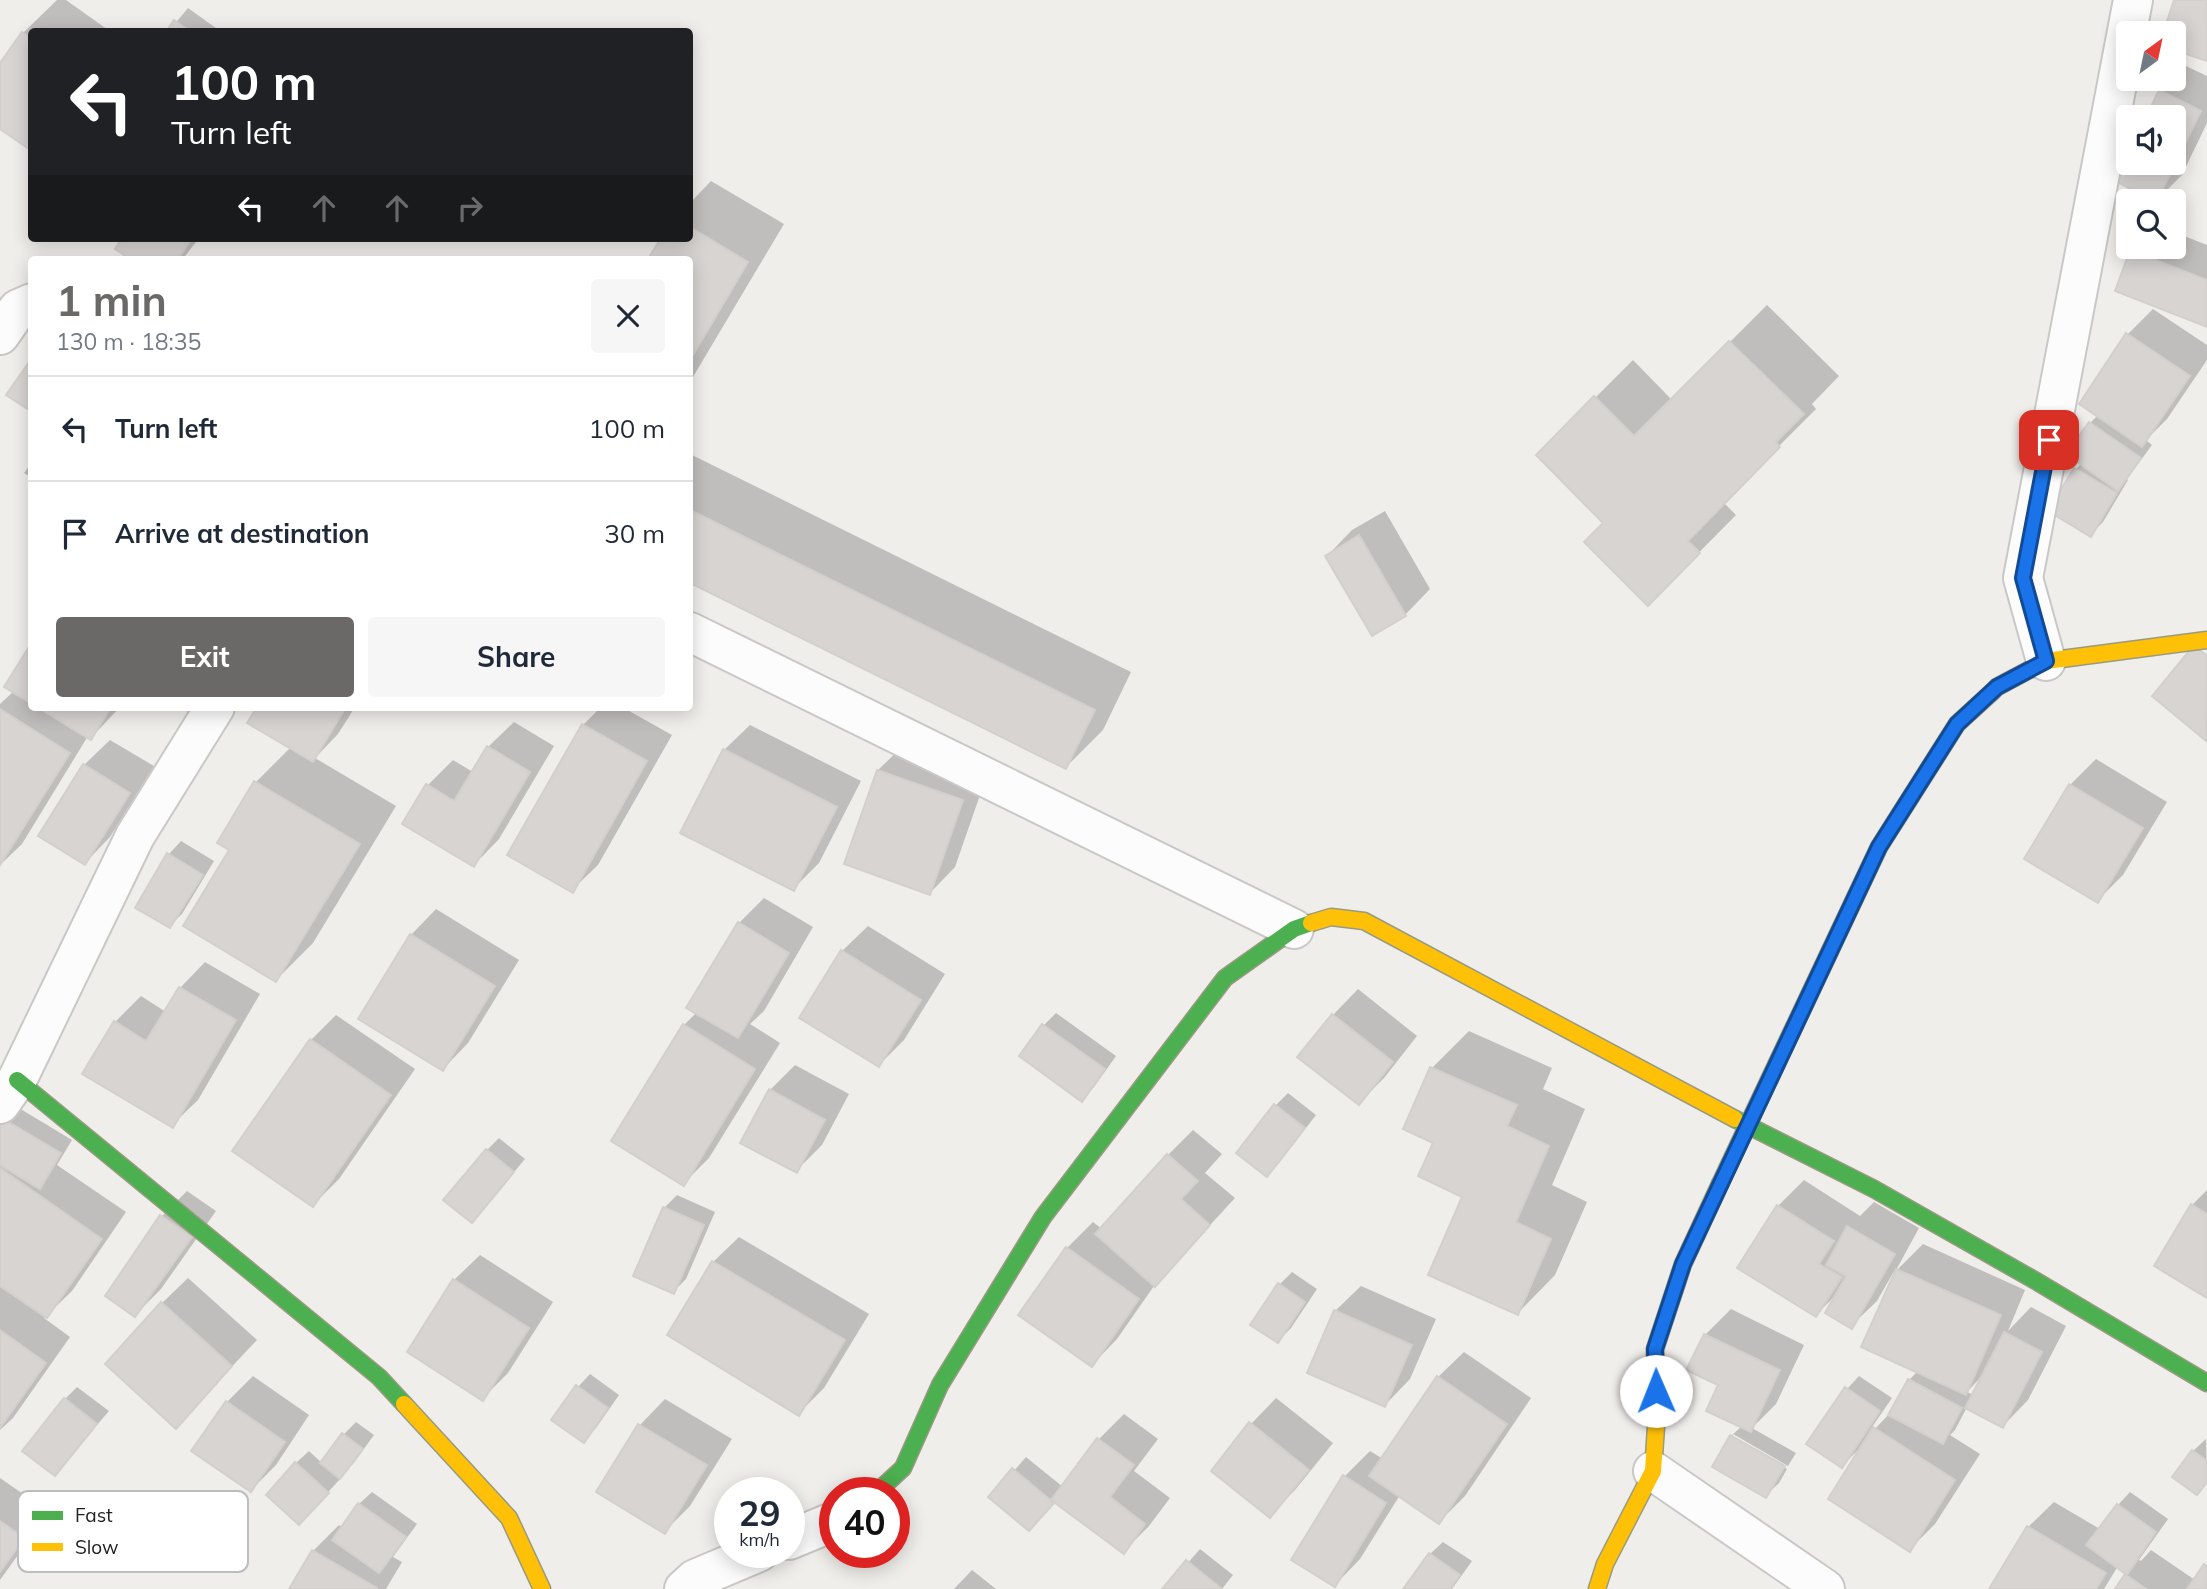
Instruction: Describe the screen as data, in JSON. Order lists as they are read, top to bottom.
{
  "legend": ["Fast", "Slow"],
  "north": "top right",
  "page": {
    "turn": ["100 m", "Turn left"],
    "heading": ["1 min", "130 m · 18:35"],
    "list": [
      {
        "name": "Turn left",
        "value": "100 m"
      },
      {
        "name": "Arrive at destination",
        "value": "30 m"
      }
    ],
    "buttons": ["Exit", "Share"],
    "speed": "29 km/h",
    "limit": "40"
  }
}
